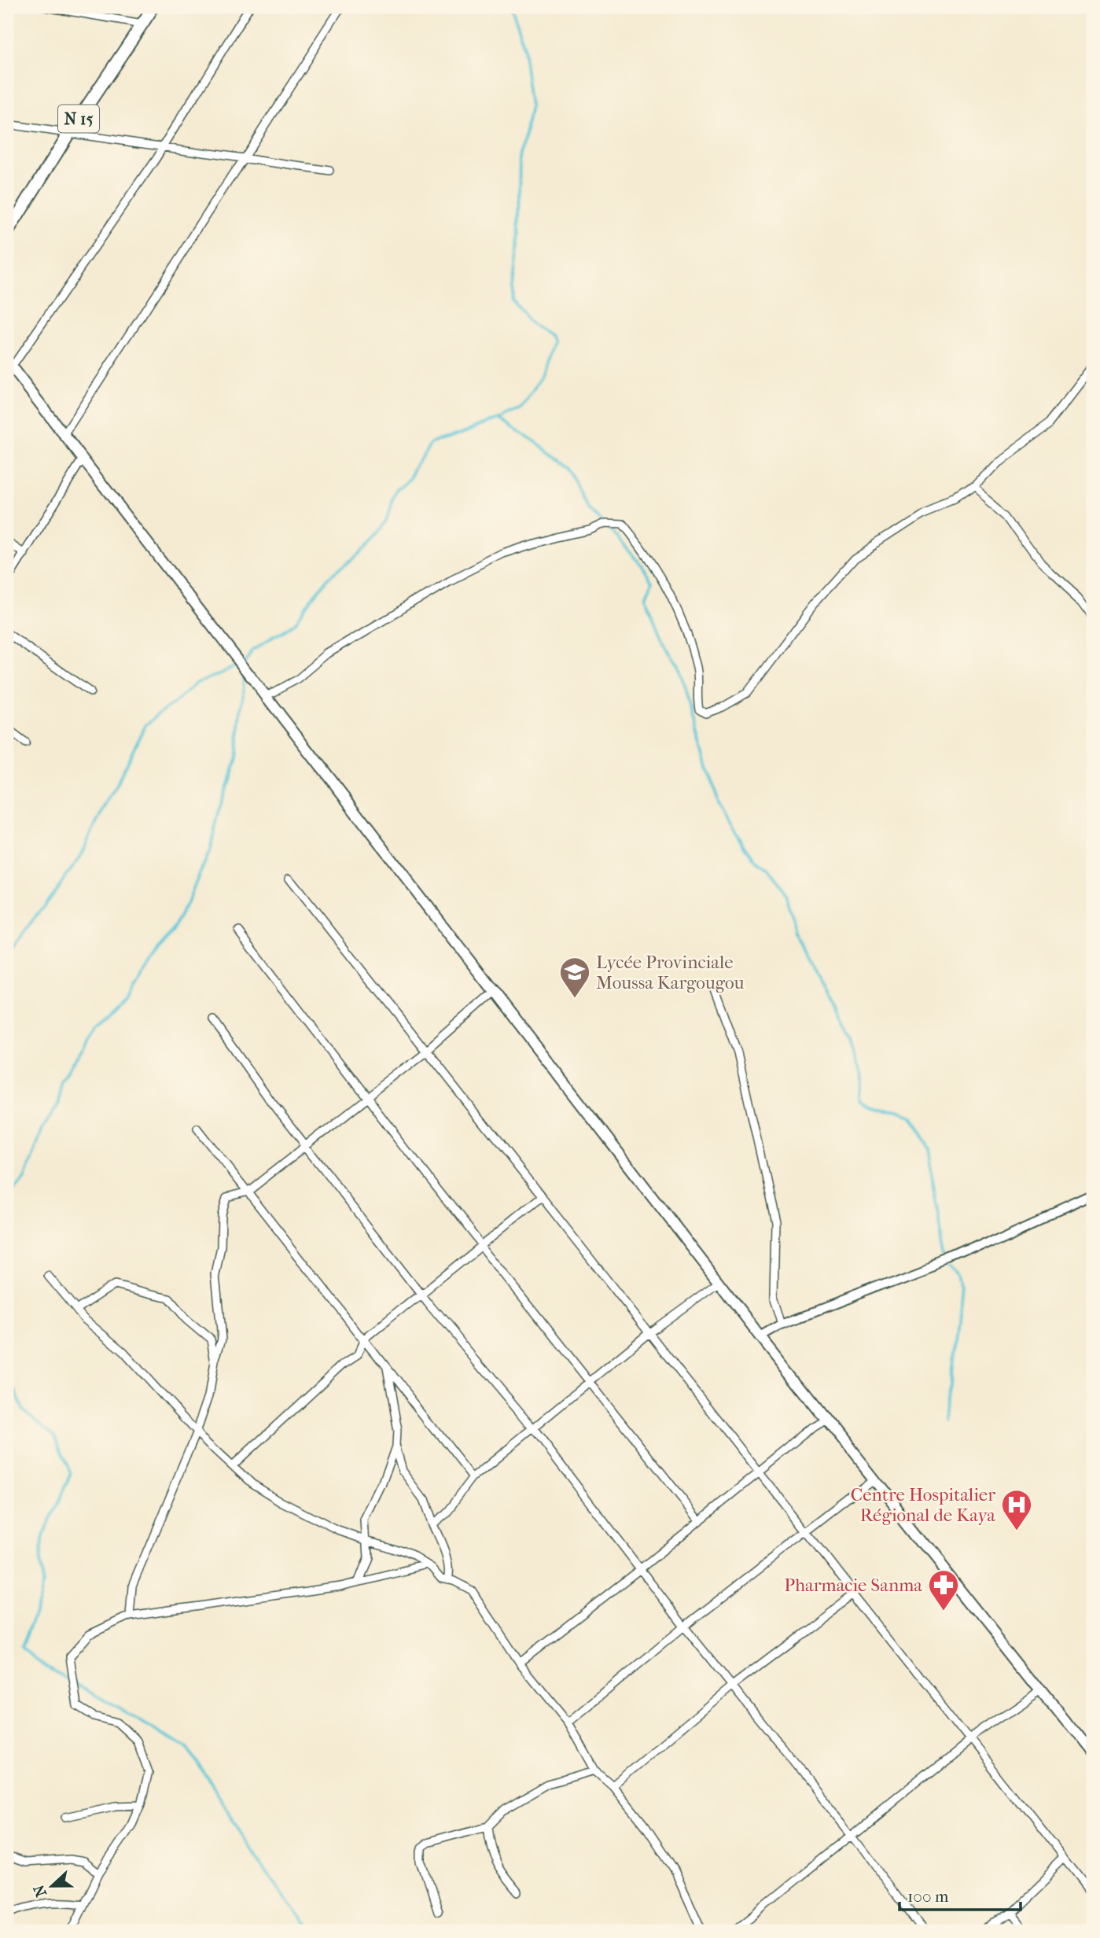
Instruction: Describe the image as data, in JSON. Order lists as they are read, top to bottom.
{
  "streets": {
    "main road": ["N 15"]
  },
  "places": {
    "school or university": ["Lycée Provinciale Moussa Kargougou"],
    "hospital": ["Centre Hospitalier Régional de Kaya"],
    "pharmacy": ["Pharmacie Sanma"]
  },
  "scale_bar": "100 m",
  "north": "left"
}
